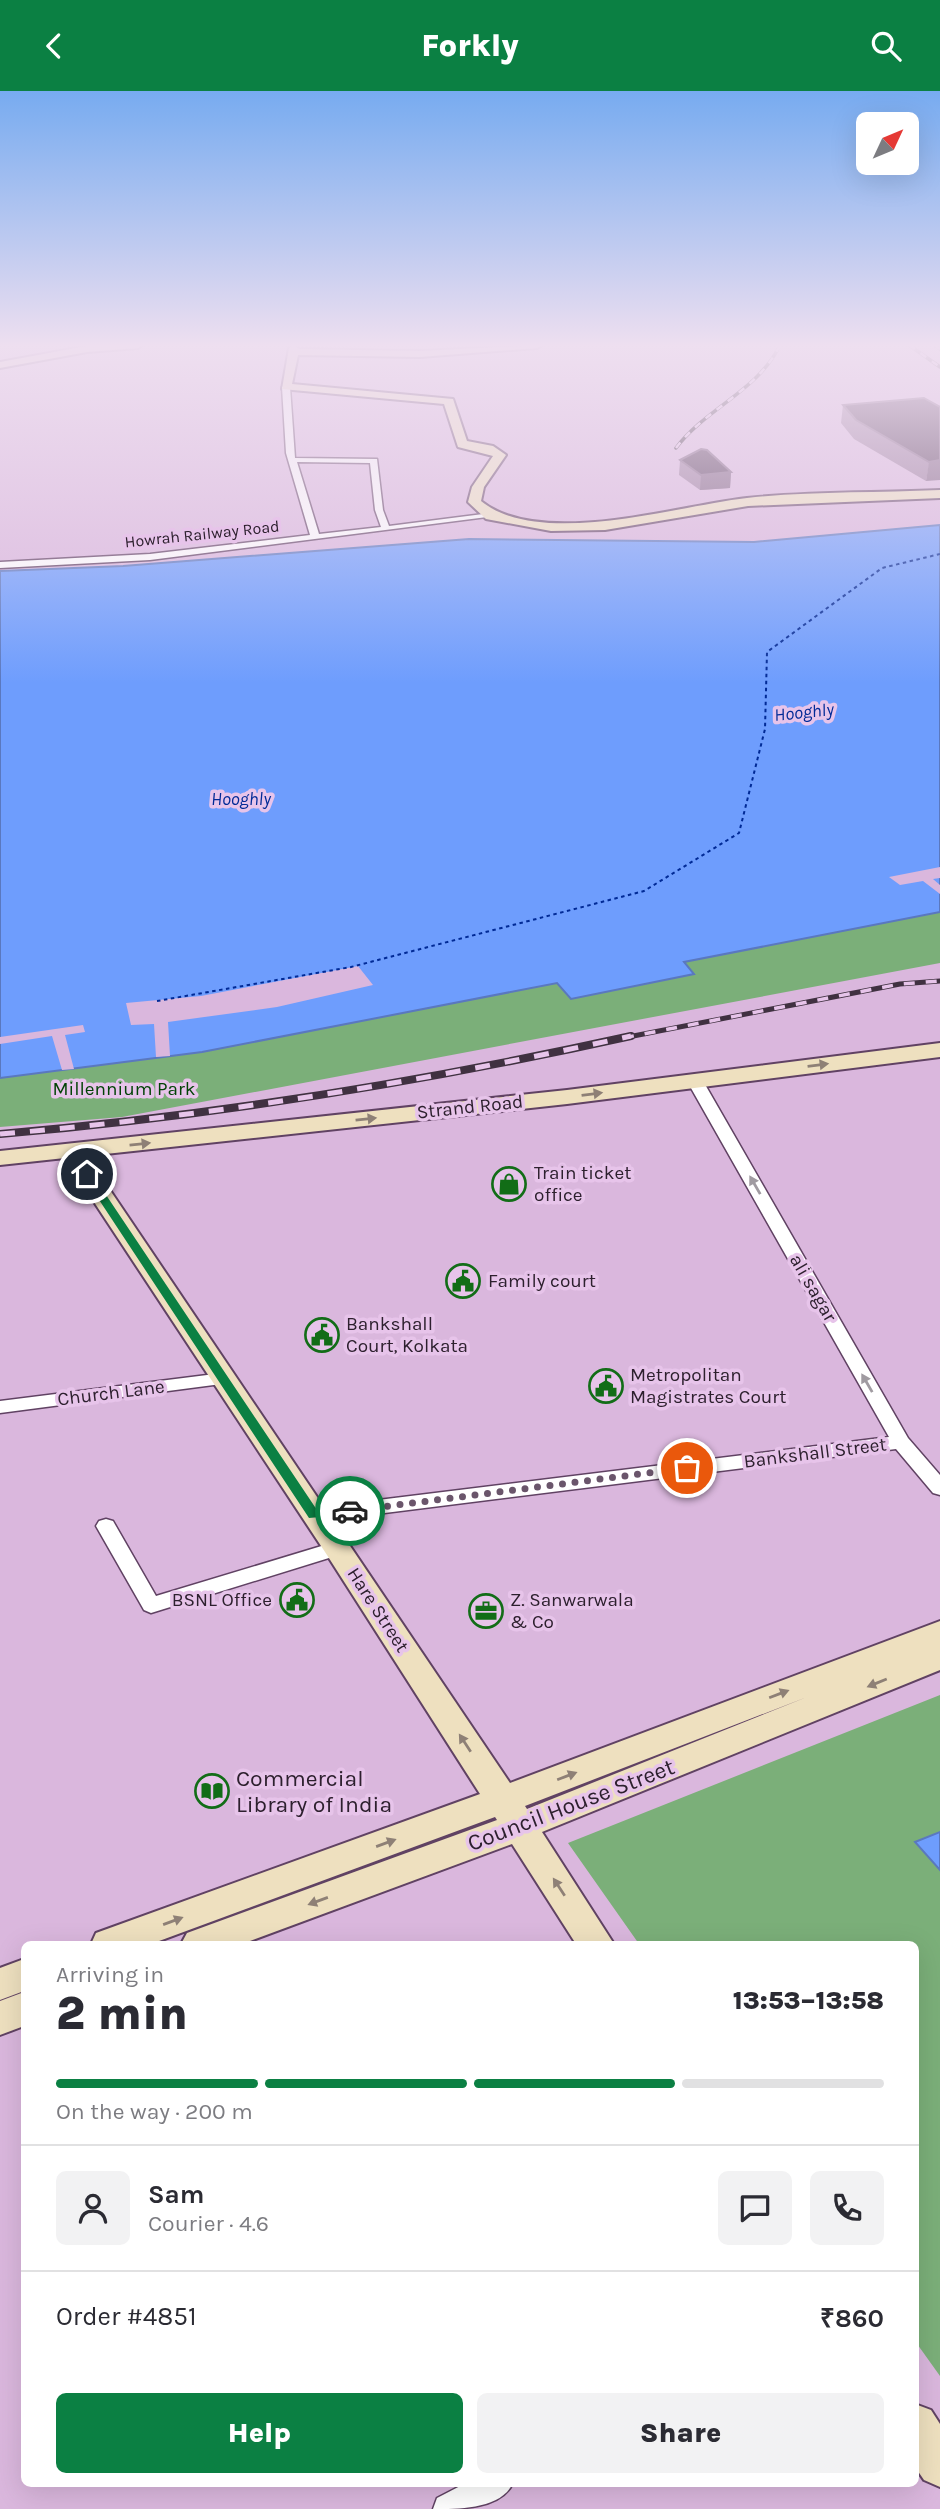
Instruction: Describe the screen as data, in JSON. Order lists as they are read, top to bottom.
{
  "streets": {
    "main road": ["Strand Road", "Hare Street", "Council House Street"],
    "street": [
      "Howrah Railway Road",
      "ali sagar",
      "Church Lane",
      "Bankshall Street"
    ]
  },
  "crossings": [
    ["Strand Road", "ali sagar"],
    ["Strand Road", "Hare Street"],
    ["ali sagar", "Bankshall Street"],
    ["Church Lane", "Hare Street"],
    ["Bankshall Street", "Hare Street"],
    ["Hare Street", "Council House Street"]
  ],
  "one_way": ["Strand Road", "ali sagar", "Hare Street"],
  "water": ["Hooghly"],
  "parks": ["Millennium Park"],
  "places": {
    "shop": ["Train ticket office"],
    "public building": [
      "Family court",
      "Bankshall Court, Kolkata",
      "Metropolitan Magistrates Court",
      "BSNL Office"
    ],
    "office": ["Z. Sanwarwala & Co"],
    "library": ["Commercial Library of India"]
  },
  "north": "top right",
  "page": {
    "header": "Forkly",
    "heading": ["2 min", "Arriving in", "13:53–13:58"],
    "panel": [
      "Sam",
      "Courier · 4.6",
      "Order #4851",
      "₹860"
    ],
    "bar": "On the way · 200 m",
    "buttons": ["Help", "Share"]
  }
}
